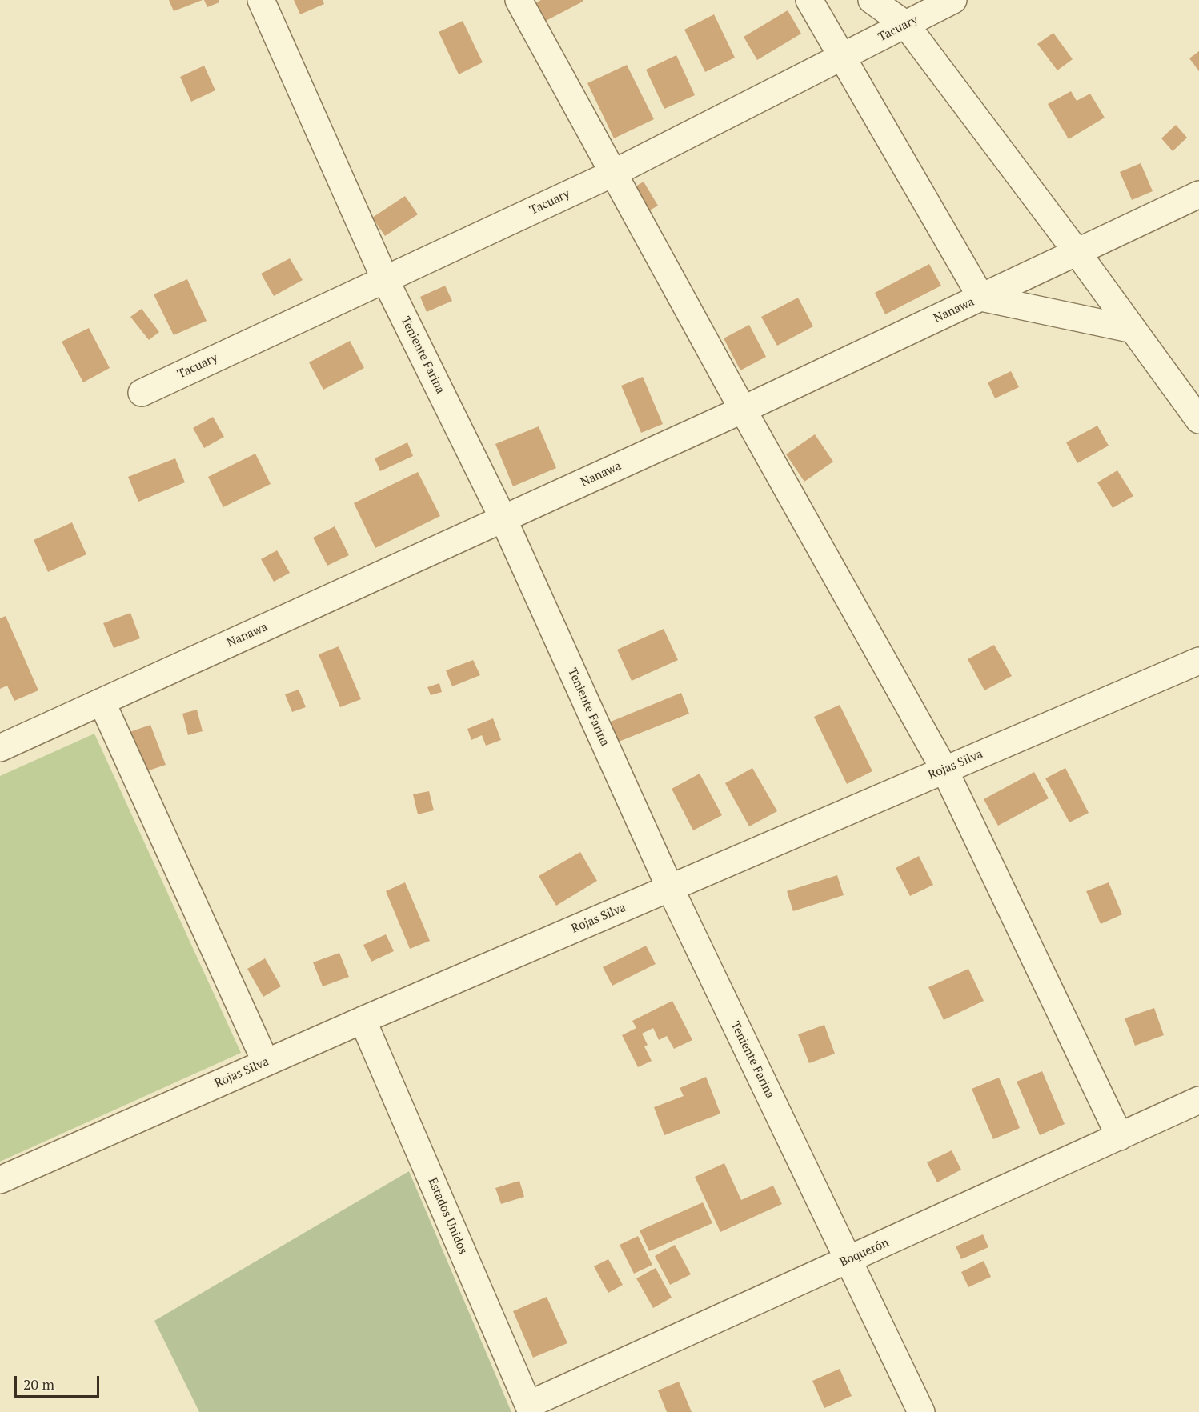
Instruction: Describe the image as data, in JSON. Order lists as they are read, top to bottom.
{
  "streets": {
    "street": [
      "Tacuary",
      "Nanawa",
      "Teniente Farina",
      "Rojas Silva",
      "Estados Unidos",
      "Boquerón"
    ]
  },
  "crossings": [
    ["Tacuary", "Teniente Farina"],
    ["Nanawa", "Teniente Farina"],
    ["Teniente Farina", "Rojas Silva"],
    ["Teniente Farina", "Boquerón"],
    ["Rojas Silva", "Estados Unidos"],
    ["Estados Unidos", "Boquerón"]
  ],
  "scale_bar": "20 m"
}
